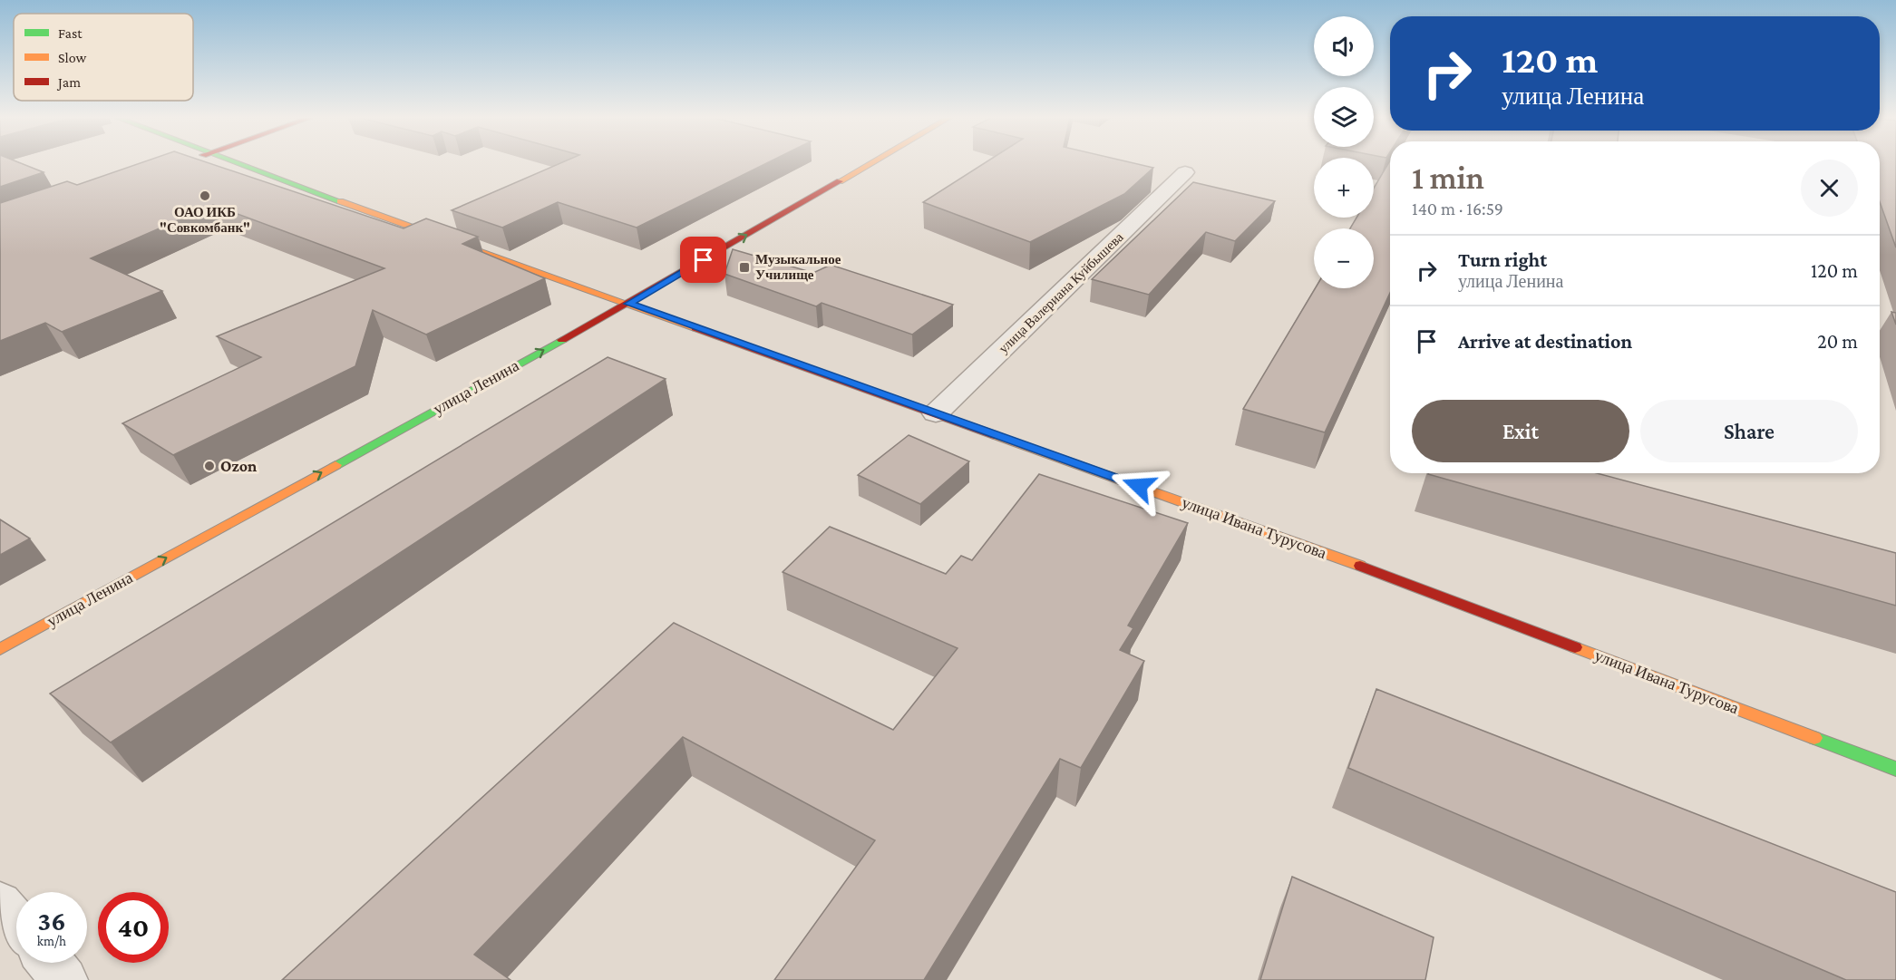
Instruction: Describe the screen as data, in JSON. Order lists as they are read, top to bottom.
{
  "streets": {
    "street": ["улица Валериана Куйбышева", "улица Ленина", "улица Ивана Турусова"]
  },
  "crossings": [
    ["улица Валериана Куйбышева", "улица Ивана Турусова"],
    ["улица Ленина", "улица Ивана Турусова"]
  ],
  "one_way": ["улица Ленина"],
  "places": {
    "other": ["ОАО ИКБ \"Совкомбанк\"", "Ozon"],
    "transit": ["Музыкальное Училище"]
  },
  "legend": ["Fast", "Slow", "Jam"],
  "page": {
    "map_buttons": ["+", "−"],
    "turn": ["120 m", "улица Ленина"],
    "heading": ["1 min", "140 m · 16:59"],
    "list": [
      {
        "name": "Turn right",
        "note": "улица Ленина",
        "value": "120 m"
      },
      {
        "name": "Arrive at destination",
        "value": "20 m"
      }
    ],
    "buttons": ["Exit", "Share"],
    "speed": "36 km/h",
    "limit": "40"
  }
}
